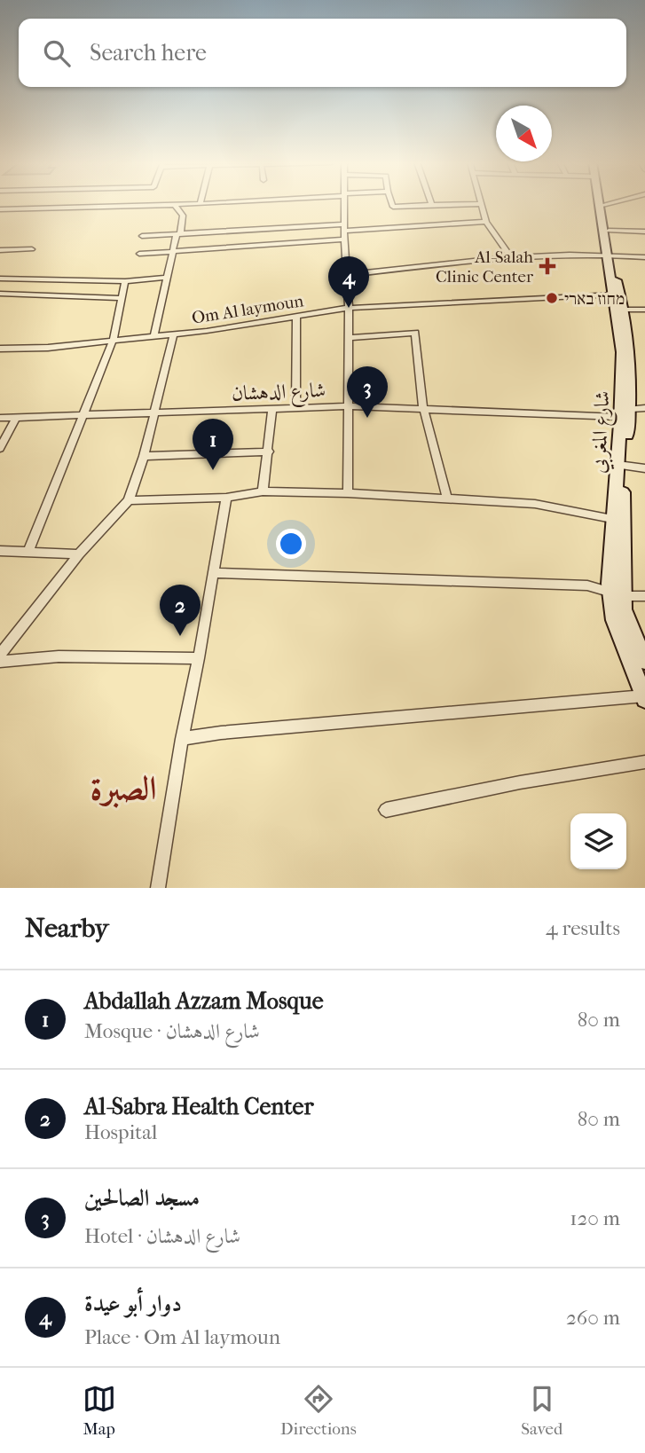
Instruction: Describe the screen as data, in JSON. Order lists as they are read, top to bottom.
{
  "streets": {
    "main road": ["شارع المغربي"],
    "street": ["Om Al laymoun", "شارع الدهشان"]
  },
  "crossings": [
    ["Om Al laymoun", "شارع المغربي"],
    ["شارع الدهشان", "شارع المغربي"]
  ],
  "districts": ["الصبرة"],
  "places": {
    "health": ["Al-Salah Clinic Center"],
    "other": ["מחוז בארי"]
  },
  "north": "bottom right",
  "page": {
    "search": "Search here",
    "pins": [
      "4",
      "3",
      "1",
      "2"
    ],
    "heading": ["Nearby", "4 results"],
    "list": [
      {
        "mark": "1",
        "name": "Abdallah Azzam Mosque",
        "note": "Mosque · شارع الدهشان",
        "value": "80 m"
      },
      {
        "mark": "2",
        "name": "Al-Sabra Health Center",
        "note": "Hospital",
        "value": "80 m"
      },
      {
        "mark": "3",
        "name": "مسجد الصالحين",
        "note": "Hotel · شارع الدهشان",
        "value": "120 m"
      },
      {
        "mark": "4",
        "name": "دوار أبو عيدة",
        "note": "Place · Om Al laymoun",
        "value": "260 m"
      }
    ],
    "nav": ["Map", "Directions", "Saved"]
  }
}
